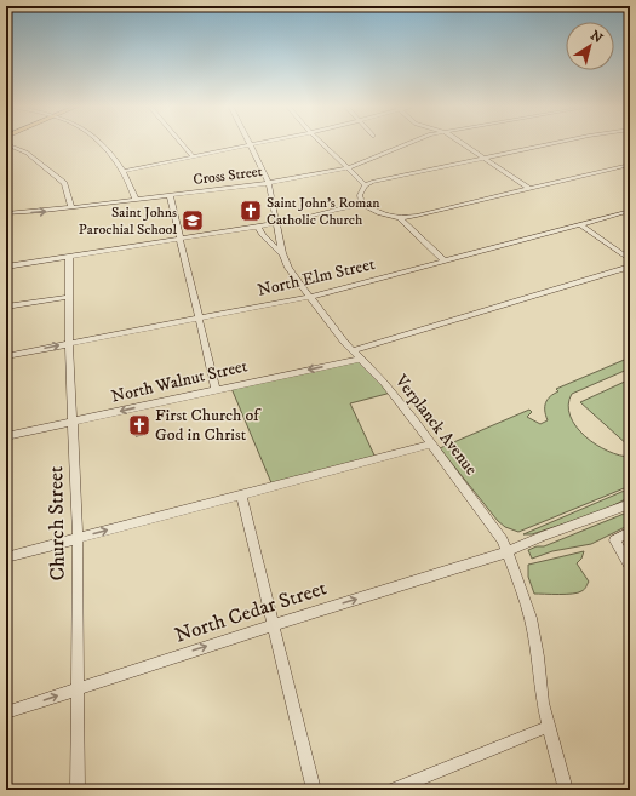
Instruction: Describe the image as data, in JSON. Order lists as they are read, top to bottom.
{
  "streets": {
    "street": [
      "Cross Street",
      "North Elm Street",
      "North Walnut Street",
      "Verplanck Avenue",
      "Church Street",
      "North Cedar Street"
    ]
  },
  "crossings": [
    ["Cross Street", "Verplanck Avenue"],
    ["North Elm Street", "Verplanck Avenue"],
    ["North Elm Street", "Church Street"],
    ["North Walnut Street", "Verplanck Avenue"],
    ["North Walnut Street", "Church Street"],
    ["Verplanck Avenue", "North Cedar Street"],
    ["Church Street", "North Cedar Street"]
  ],
  "one_way": ["North Walnut Street", "North Cedar Street"],
  "places": {
    "church": ["Saint John's Roman Catholic Church", "First Church of God in Christ"],
    "school or university": ["Saint Johns Parochial School"]
  },
  "north": "top right"
}
